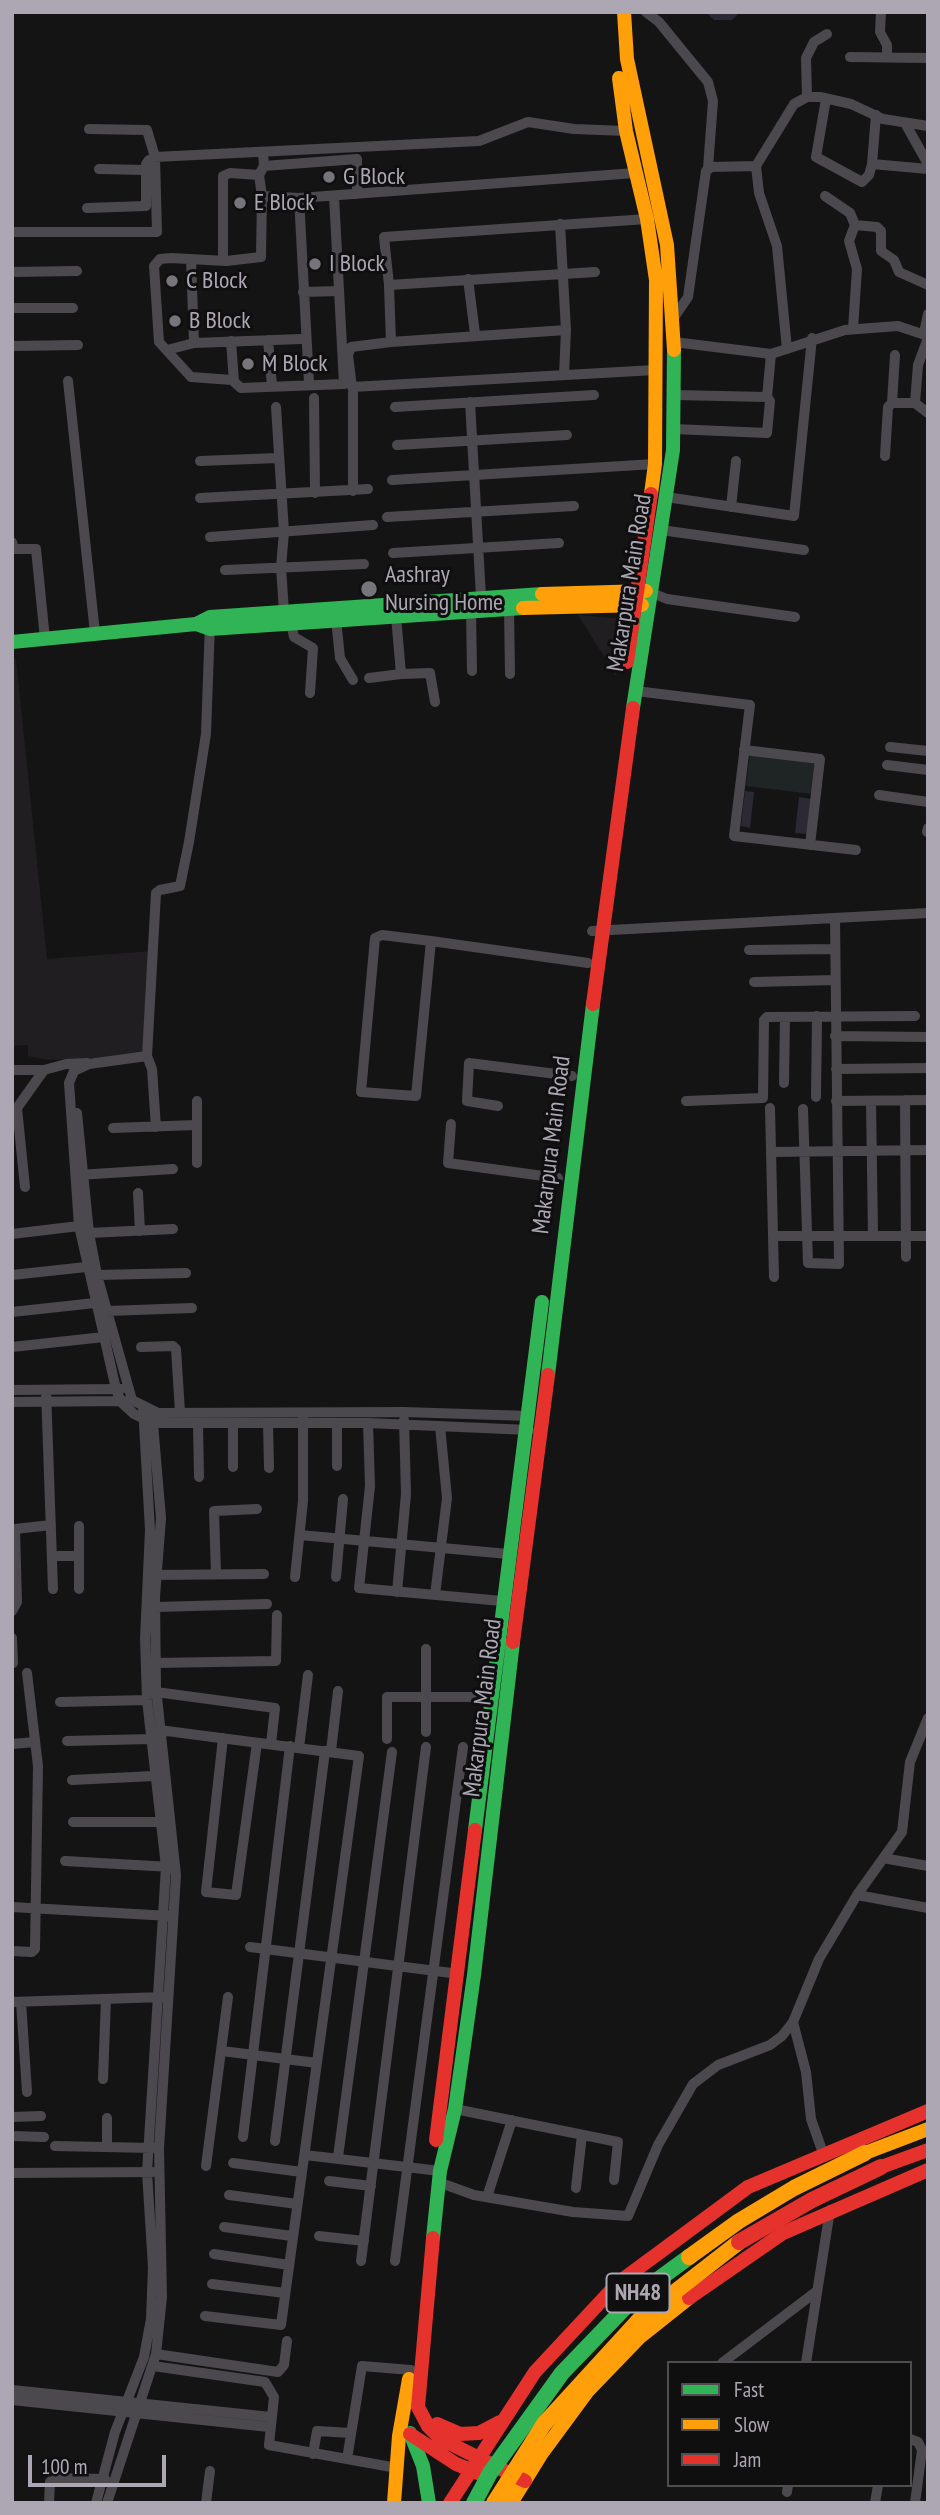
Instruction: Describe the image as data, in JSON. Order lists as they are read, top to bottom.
{
  "streets": {
    "main road": ["Makarpura Main Road", "NH48"]
  },
  "places": [
    "G Block",
    "E Block",
    "I Block",
    "C Block",
    "B Block",
    "M Block",
    "Aashray Nursing Home"
  ],
  "legend": ["Fast", "Slow", "Jam"],
  "scale_bar": "100 m"
}
